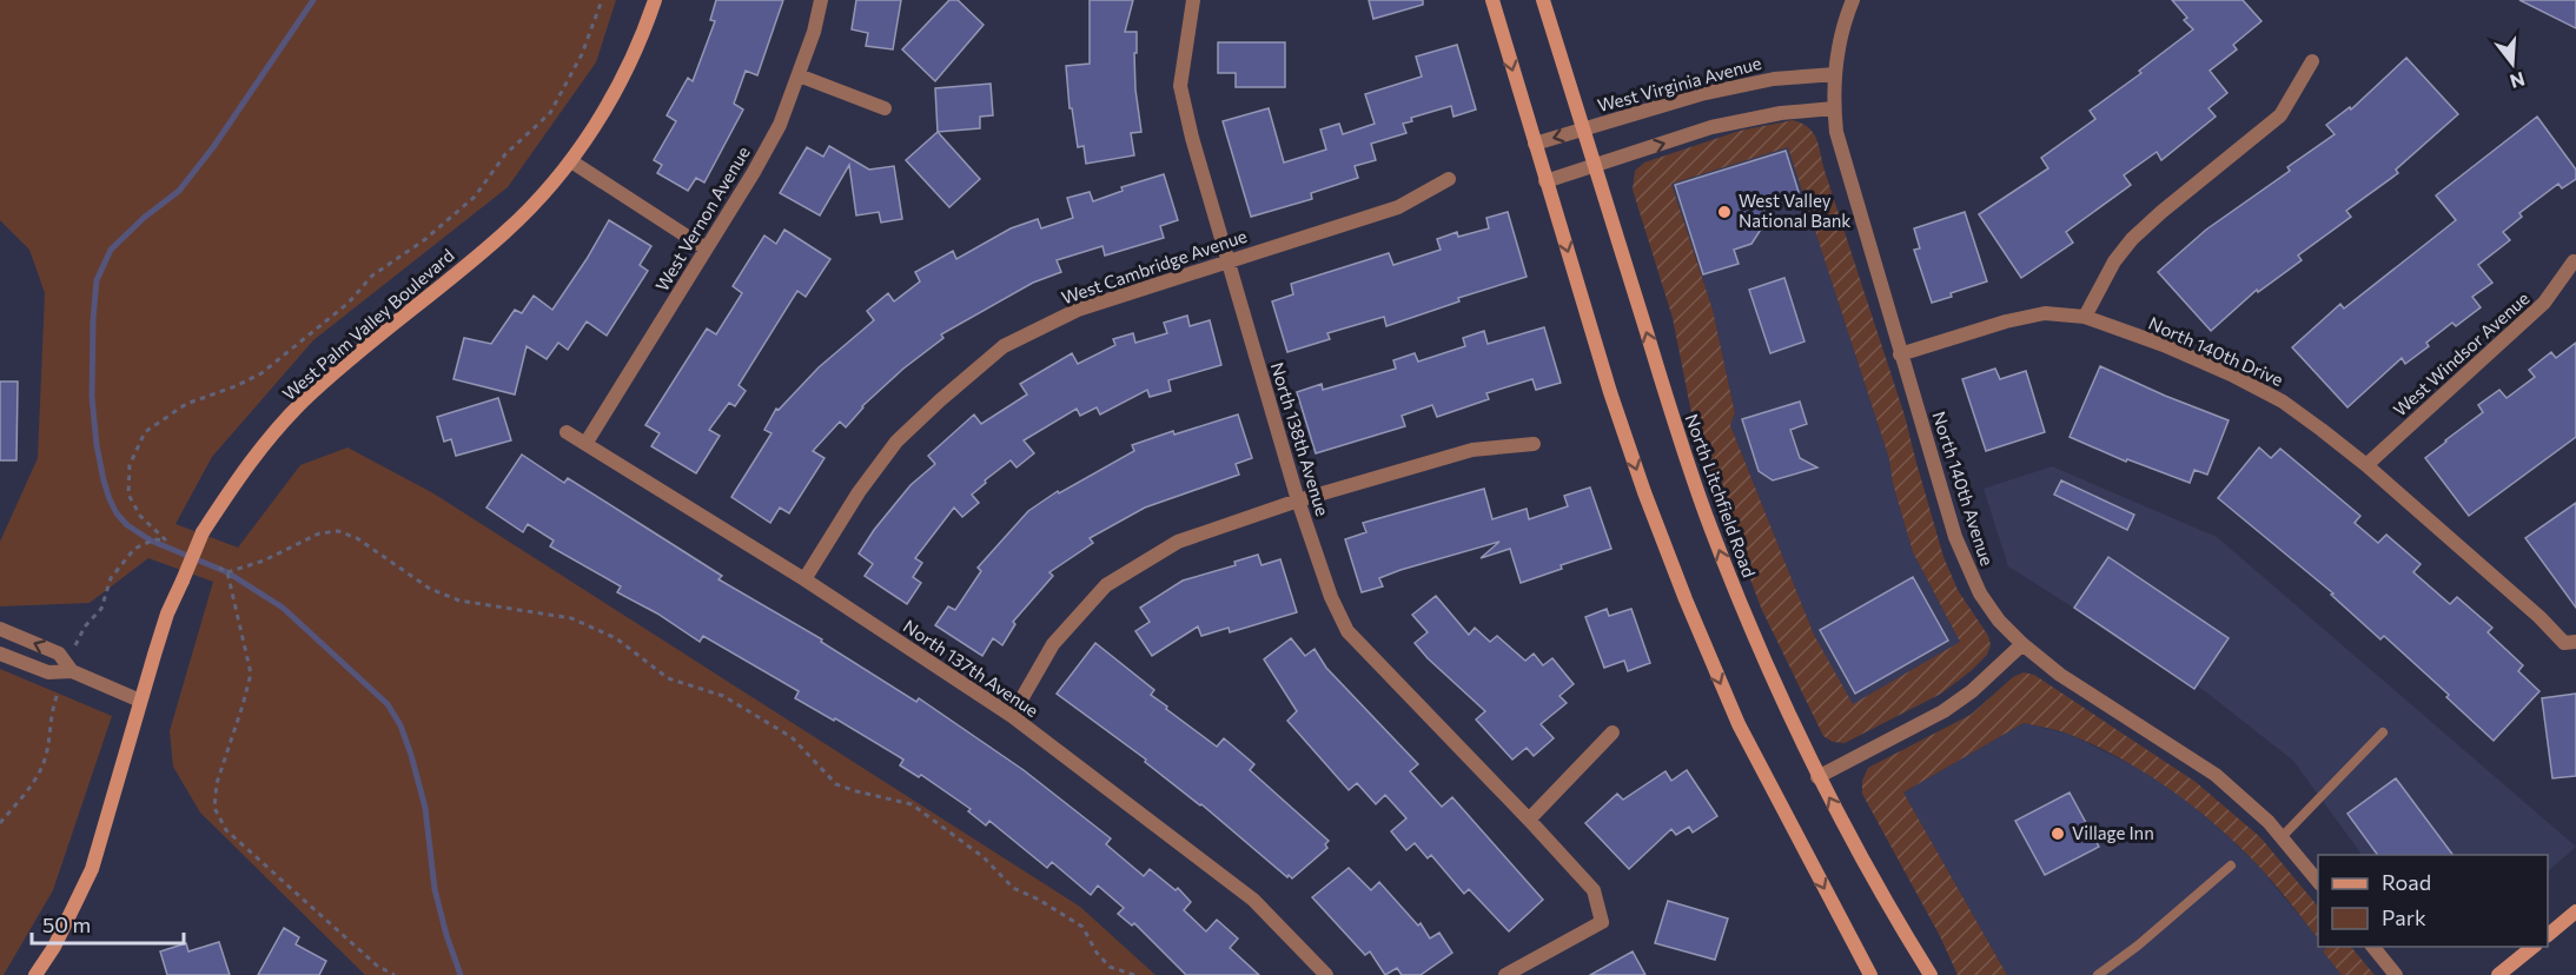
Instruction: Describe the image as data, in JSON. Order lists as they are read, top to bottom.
{
  "streets": {
    "main road": ["West Palm Valley Boulevard", "North Litchfield Road"],
    "street": [
      "West Virginia Avenue",
      "West Vernon Avenue",
      "West Cambridge Avenue",
      "North 140th Drive",
      "West Windsor Avenue",
      "North 138th Avenue",
      "North 140th Avenue",
      "North 137th Avenue"
    ]
  },
  "crossings": [
    ["West Virginia Avenue", "North 140th Avenue"],
    ["West Virginia Avenue", "North Litchfield Road"],
    ["West Vernon Avenue", "North 137th Avenue"],
    ["West Cambridge Avenue", "North 138th Avenue"],
    ["West Cambridge Avenue", "North 137th Avenue"],
    ["North 140th Drive", "West Windsor Avenue"],
    ["North 140th Drive", "North 140th Avenue"]
  ],
  "places": ["West Valley National Bank", "Village Inn"],
  "legend": ["Road", "Park"],
  "scale_bar": "50 m",
  "north": "bottom"
}
